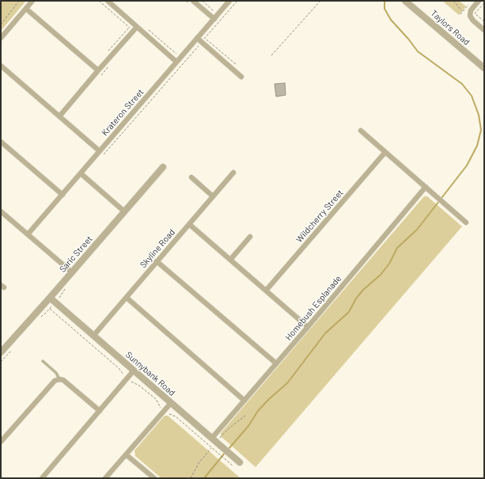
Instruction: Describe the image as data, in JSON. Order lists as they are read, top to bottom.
{
  "streets": {
    "street": [
      "Taylors Road",
      "Krateron Street",
      "Wildcherry Street",
      "Skyline Road",
      "Saric Street",
      "Homebush Esplanade",
      "Sunnybank Road"
    ]
  },
  "crossings": [
    ["Skyline Road", "Sunnybank Road"],
    ["Saric Street", "Sunnybank Road"],
    ["Homebush Esplanade", "Sunnybank Road"]
  ]
}
